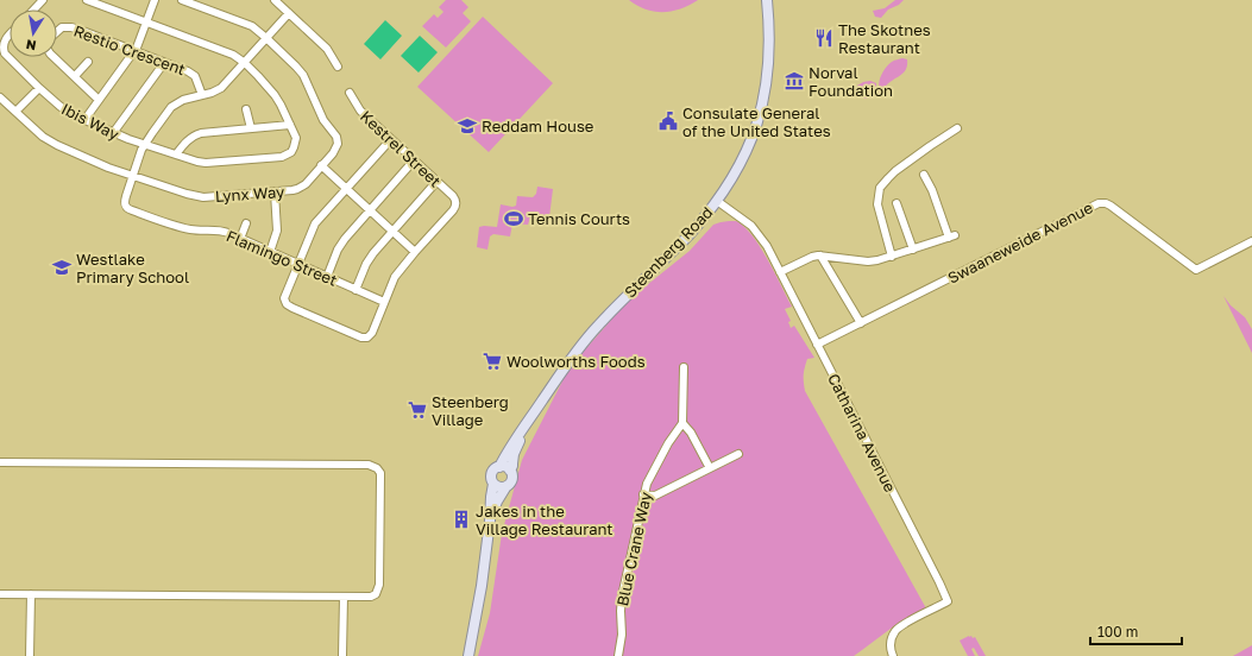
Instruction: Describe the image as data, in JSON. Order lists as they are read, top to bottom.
{
  "streets": {
    "main road": ["Steenberg Road"],
    "street": [
      "Restio Crescent",
      "Ibis Way",
      "Kestrel Street",
      "Lynx Way",
      "Swaaneweide Avenue",
      "Flamingo Street",
      "Catharina Avenue",
      "Blue Crane Way"
    ]
  },
  "crossings": [
    ["Lynx Way", "Flamingo Street"],
    ["Swaaneweide Avenue", "Catharina Avenue"],
    ["Steenberg Road", "Catharina Avenue"]
  ],
  "places": {
    "restaurant": ["The Skotnes Restaurant"],
    "museum": ["Norval Foundation"],
    "public building": ["Consulate General of the United States"],
    "school or university": ["Reddam House", "Westlake Primary School"],
    "sports": ["Tennis Courts"],
    "supermarket": ["Woolworths Foods", "Steenberg Village"],
    "building": ["Jakes in the Village Restaurant"]
  },
  "scale_bar": "100 m",
  "north": "bottom"
}
